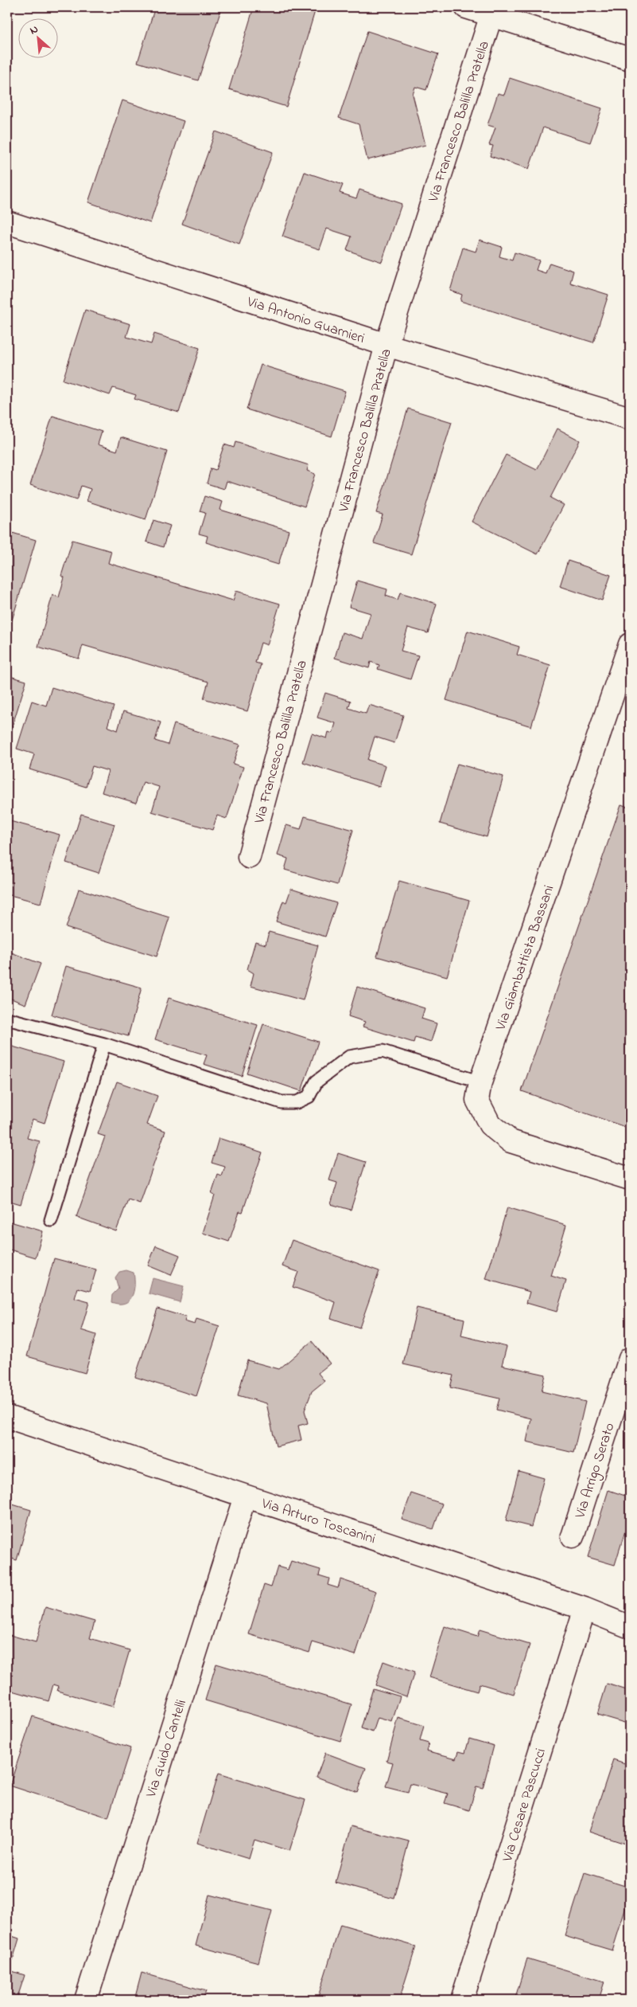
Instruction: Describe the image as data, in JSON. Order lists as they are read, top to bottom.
{
  "streets": {
    "street": [
      "Via Francesco Balilla Pratella",
      "Via Antonio Guarnieri",
      "Via Giambattista Bassani",
      "Via Arrigo Serato",
      "Via Arturo Toscanini",
      "Via Guido Cantelli",
      "Via Cesare Pascucci"
    ]
  },
  "crossings": [
    ["Via Francesco Balilla Pratella", "Via Antonio Guarnieri"],
    ["Via Arturo Toscanini", "Via Guido Cantelli"],
    ["Via Arturo Toscanini", "Via Cesare Pascucci"]
  ],
  "north": "top left"
}
